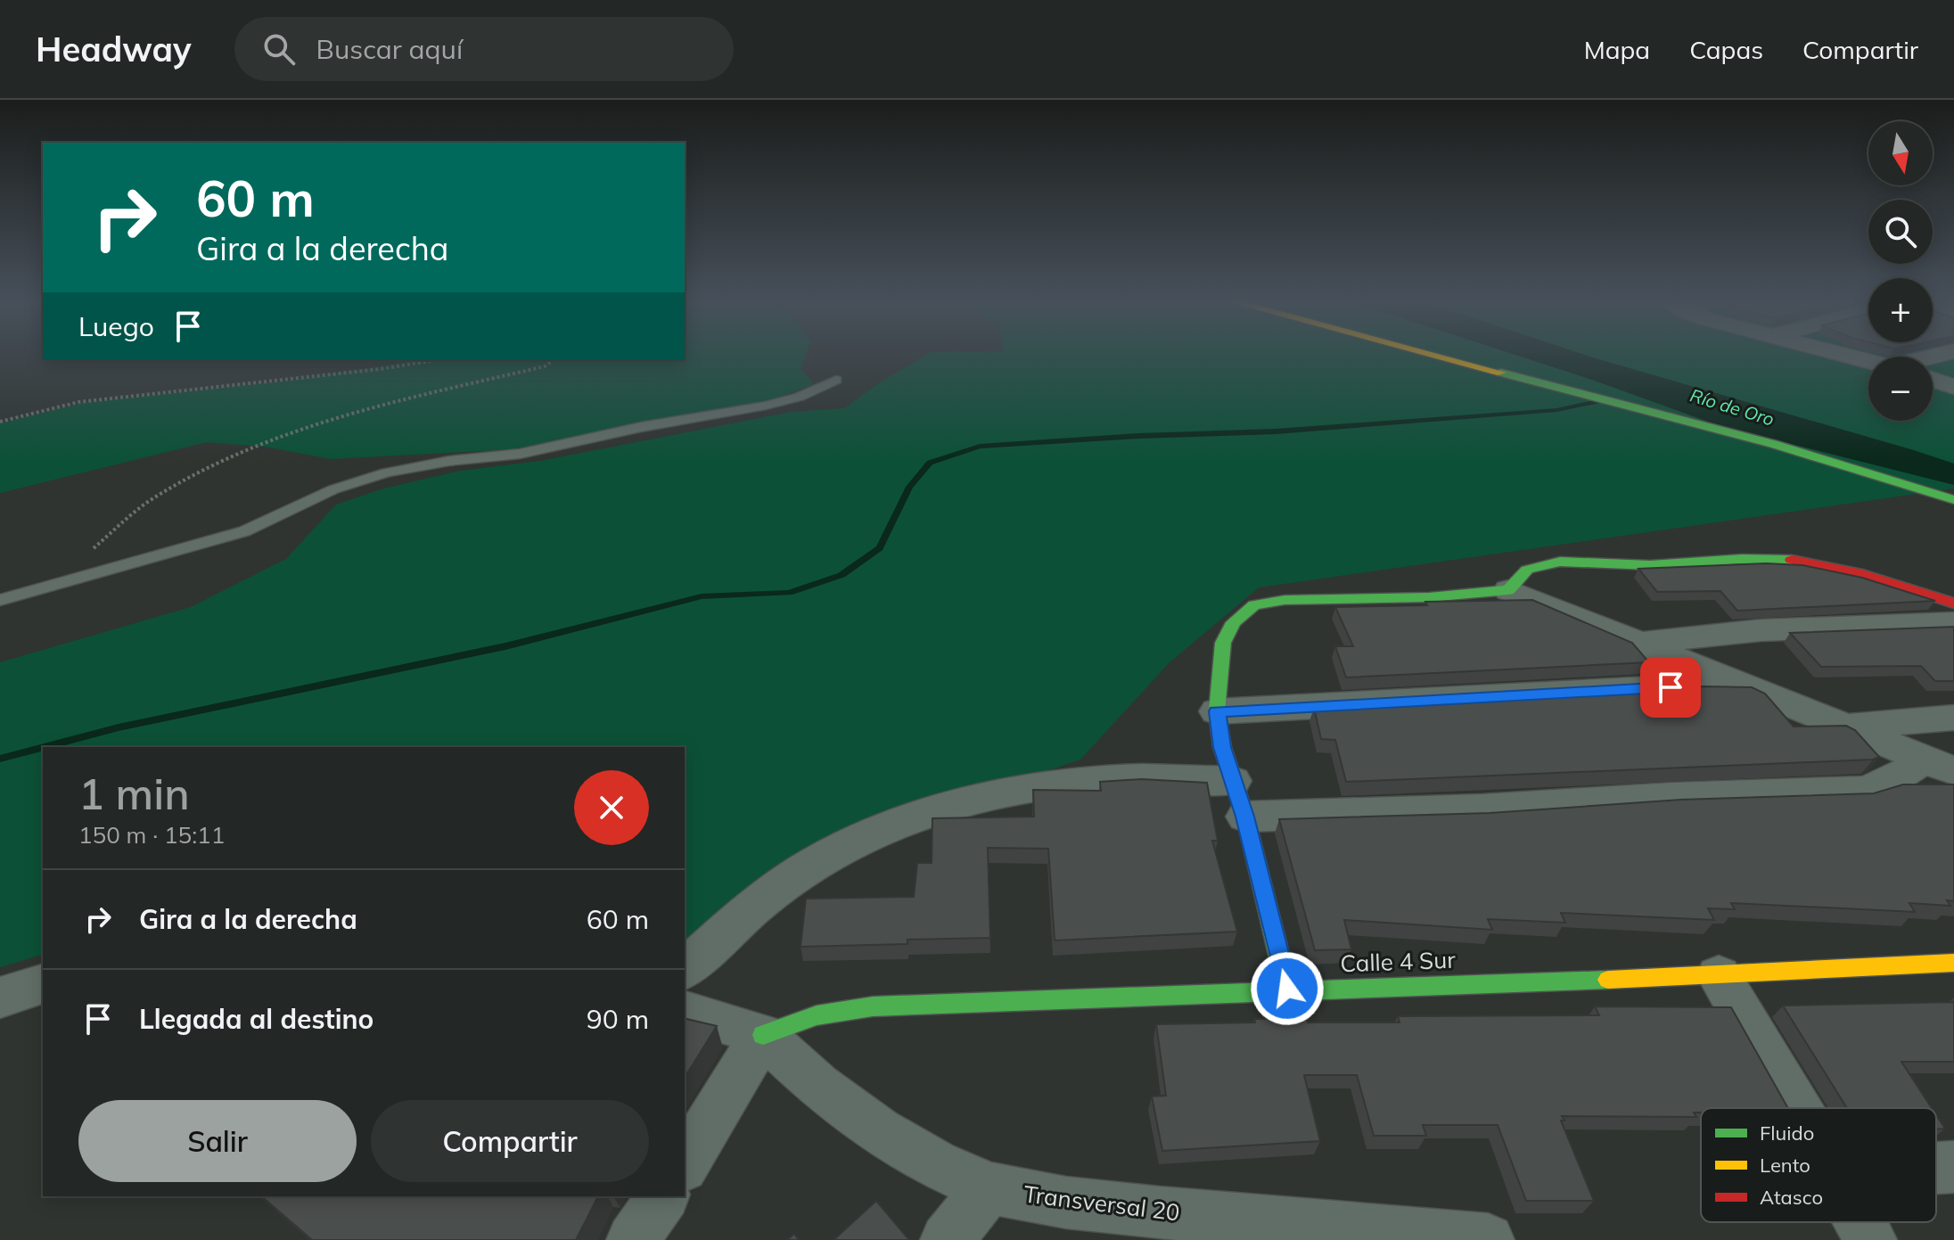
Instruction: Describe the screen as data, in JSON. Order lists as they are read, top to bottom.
{
  "streets": {
    "street": ["Calle 4 Sur", "Transversal 20"]
  },
  "crossings": [
    ["Calle 4 Sur", "Transversal 20"]
  ],
  "water": ["Río de Oro"],
  "legend": ["Fluido", "Lento", "Atasco"],
  "north": "bottom",
  "page": {
    "header": "Headway",
    "search": "Buscar aquí",
    "nav": ["Mapa", "Capas", "Compartir"],
    "map_buttons": ["+", "−"],
    "turn": ["60 m", "Gira a la derecha"],
    "then": "Luego",
    "heading": ["1 min", "150 m · 15:11"],
    "list": [
      {
        "name": "Gira a la derecha",
        "value": "60 m"
      },
      {
        "name": "Llegada al destino",
        "value": "90 m"
      }
    ],
    "buttons": ["Salir", "Compartir"]
  }
}
